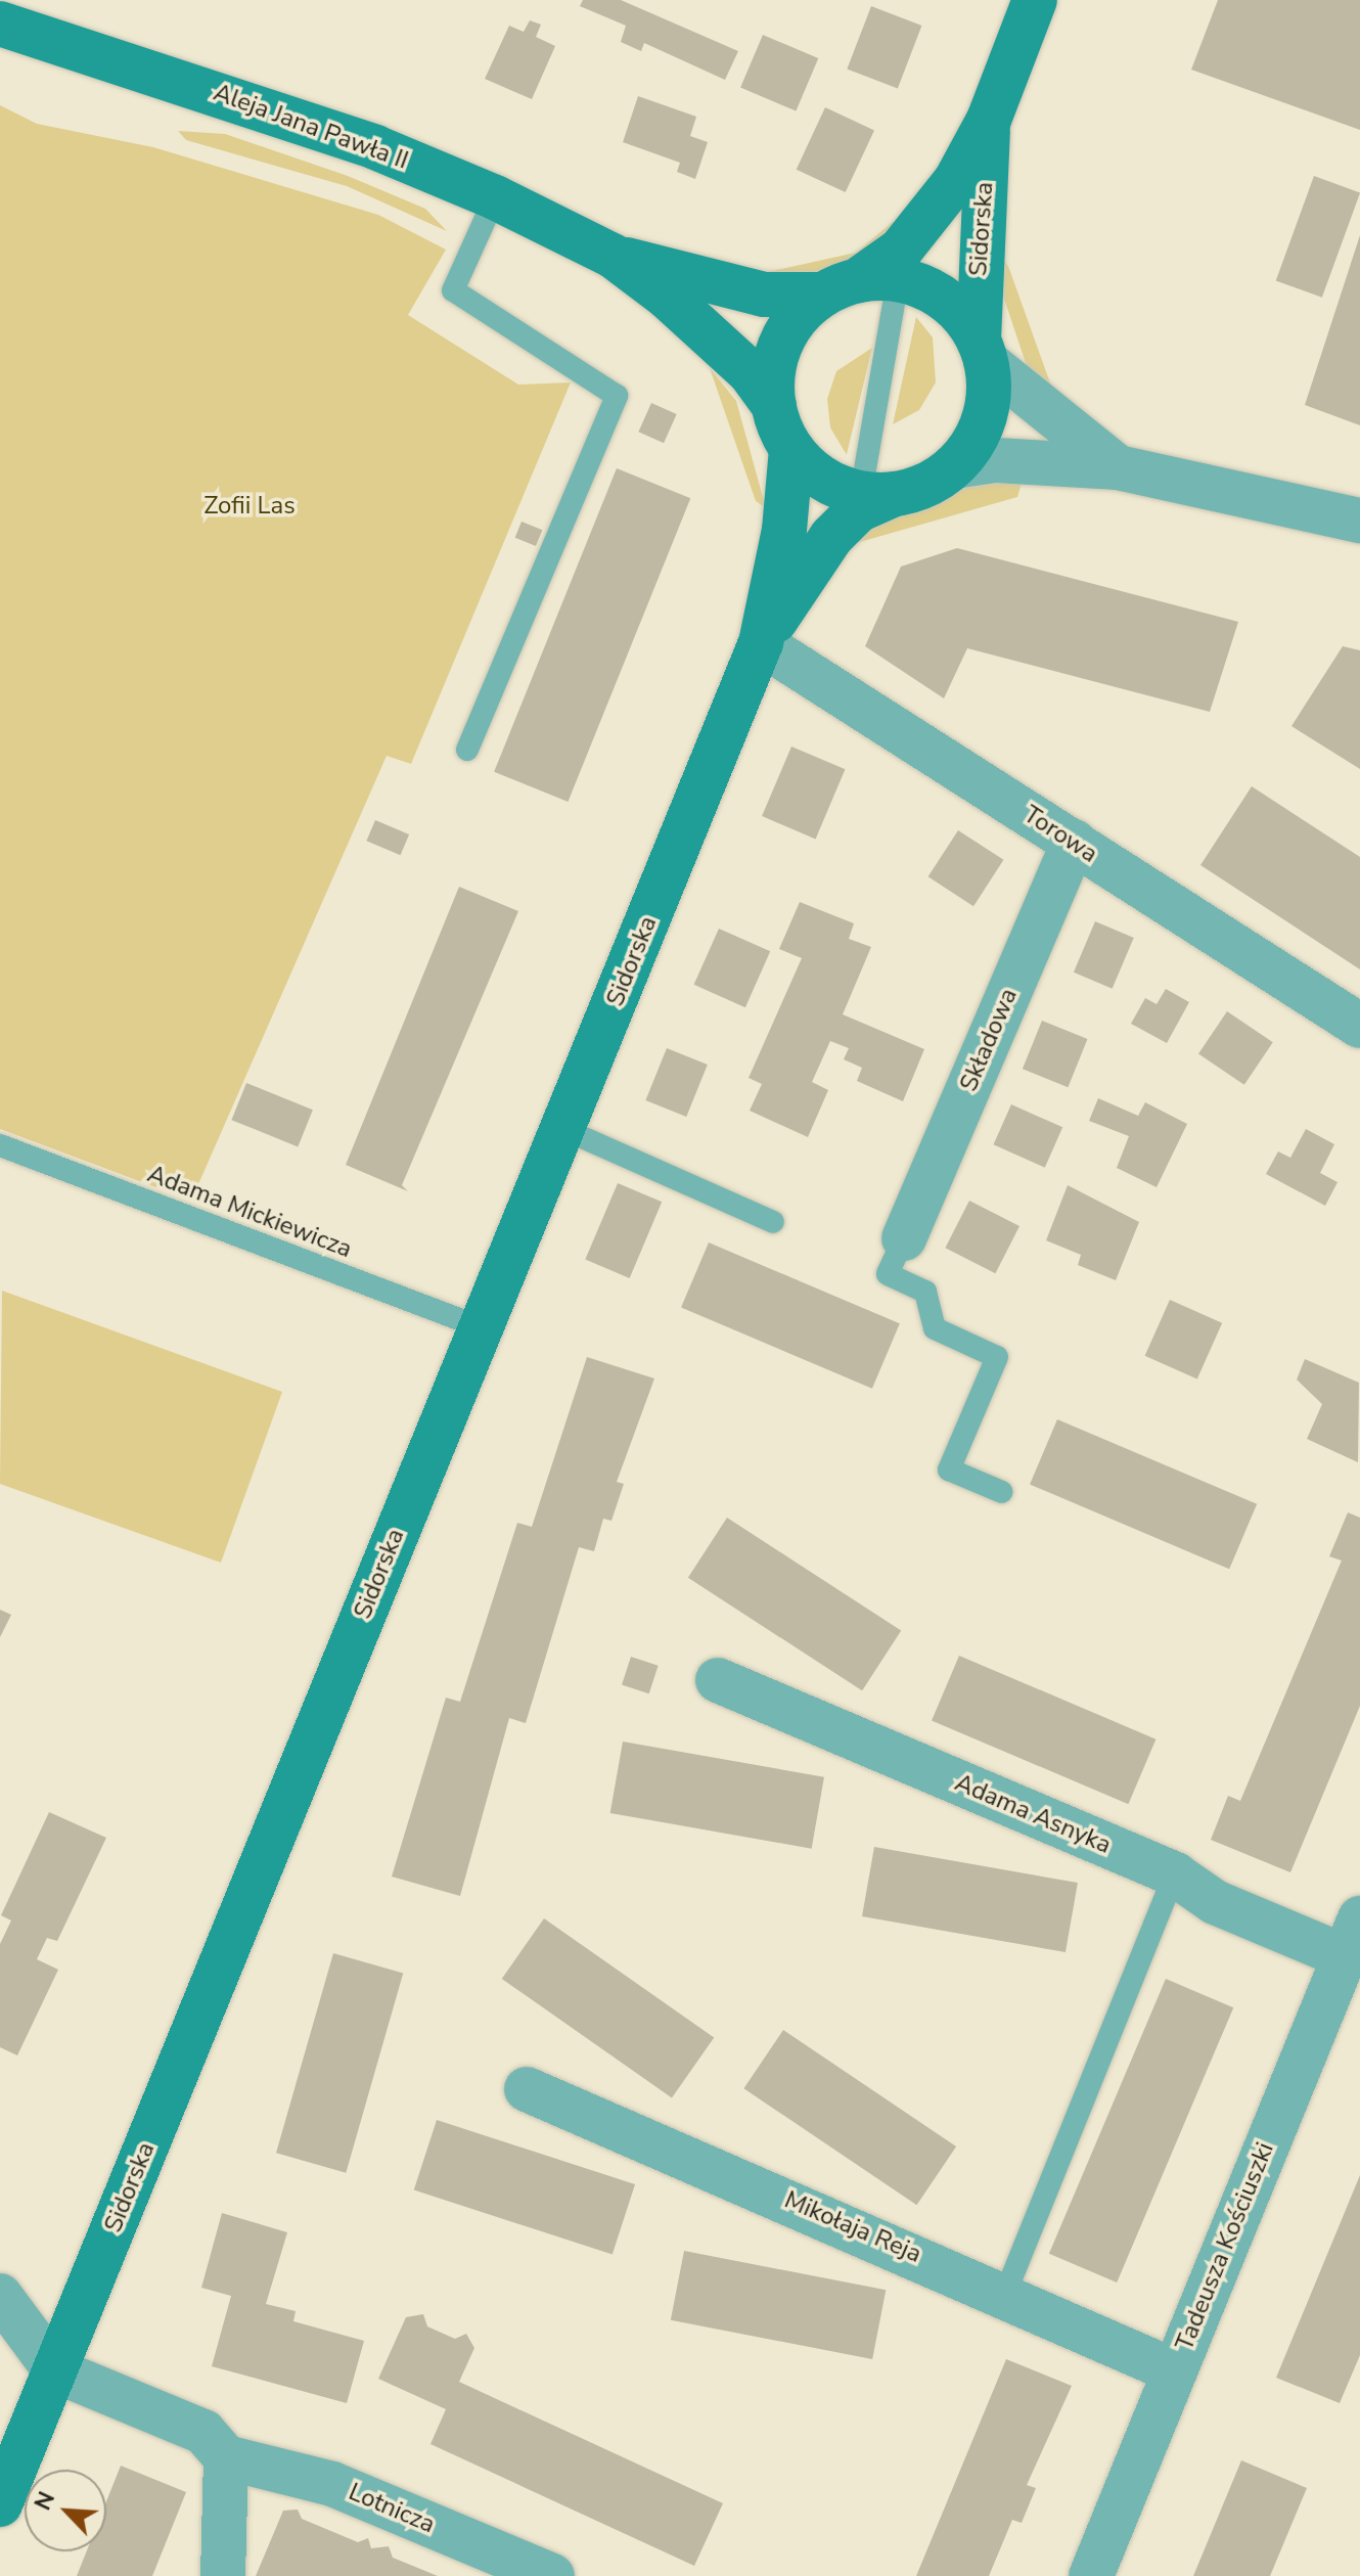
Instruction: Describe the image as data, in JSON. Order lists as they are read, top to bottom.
{
  "streets": {
    "street": [
      "Aleja Jana Pawła II",
      "Sidorska",
      "Torowa",
      "Składowa",
      "Adama Asnyka",
      "Mikołaja Reja",
      "Tadeusza Kościuszki",
      "Lotnicza"
    ],
    "lane": ["Adama Mickiewicza"]
  },
  "crossings": [
    ["Aleja Jana Pawła II", "Sidorska"],
    ["Sidorska", "Torowa"],
    ["Sidorska", "Adama Mickiewicza"],
    ["Torowa", "Składowa"],
    ["Adama Asnyka", "Tadeusza Kościuszki"],
    ["Mikołaja Reja", "Tadeusza Kościuszki"]
  ],
  "parks": ["Zofii Las"],
  "north": "top left"
}
